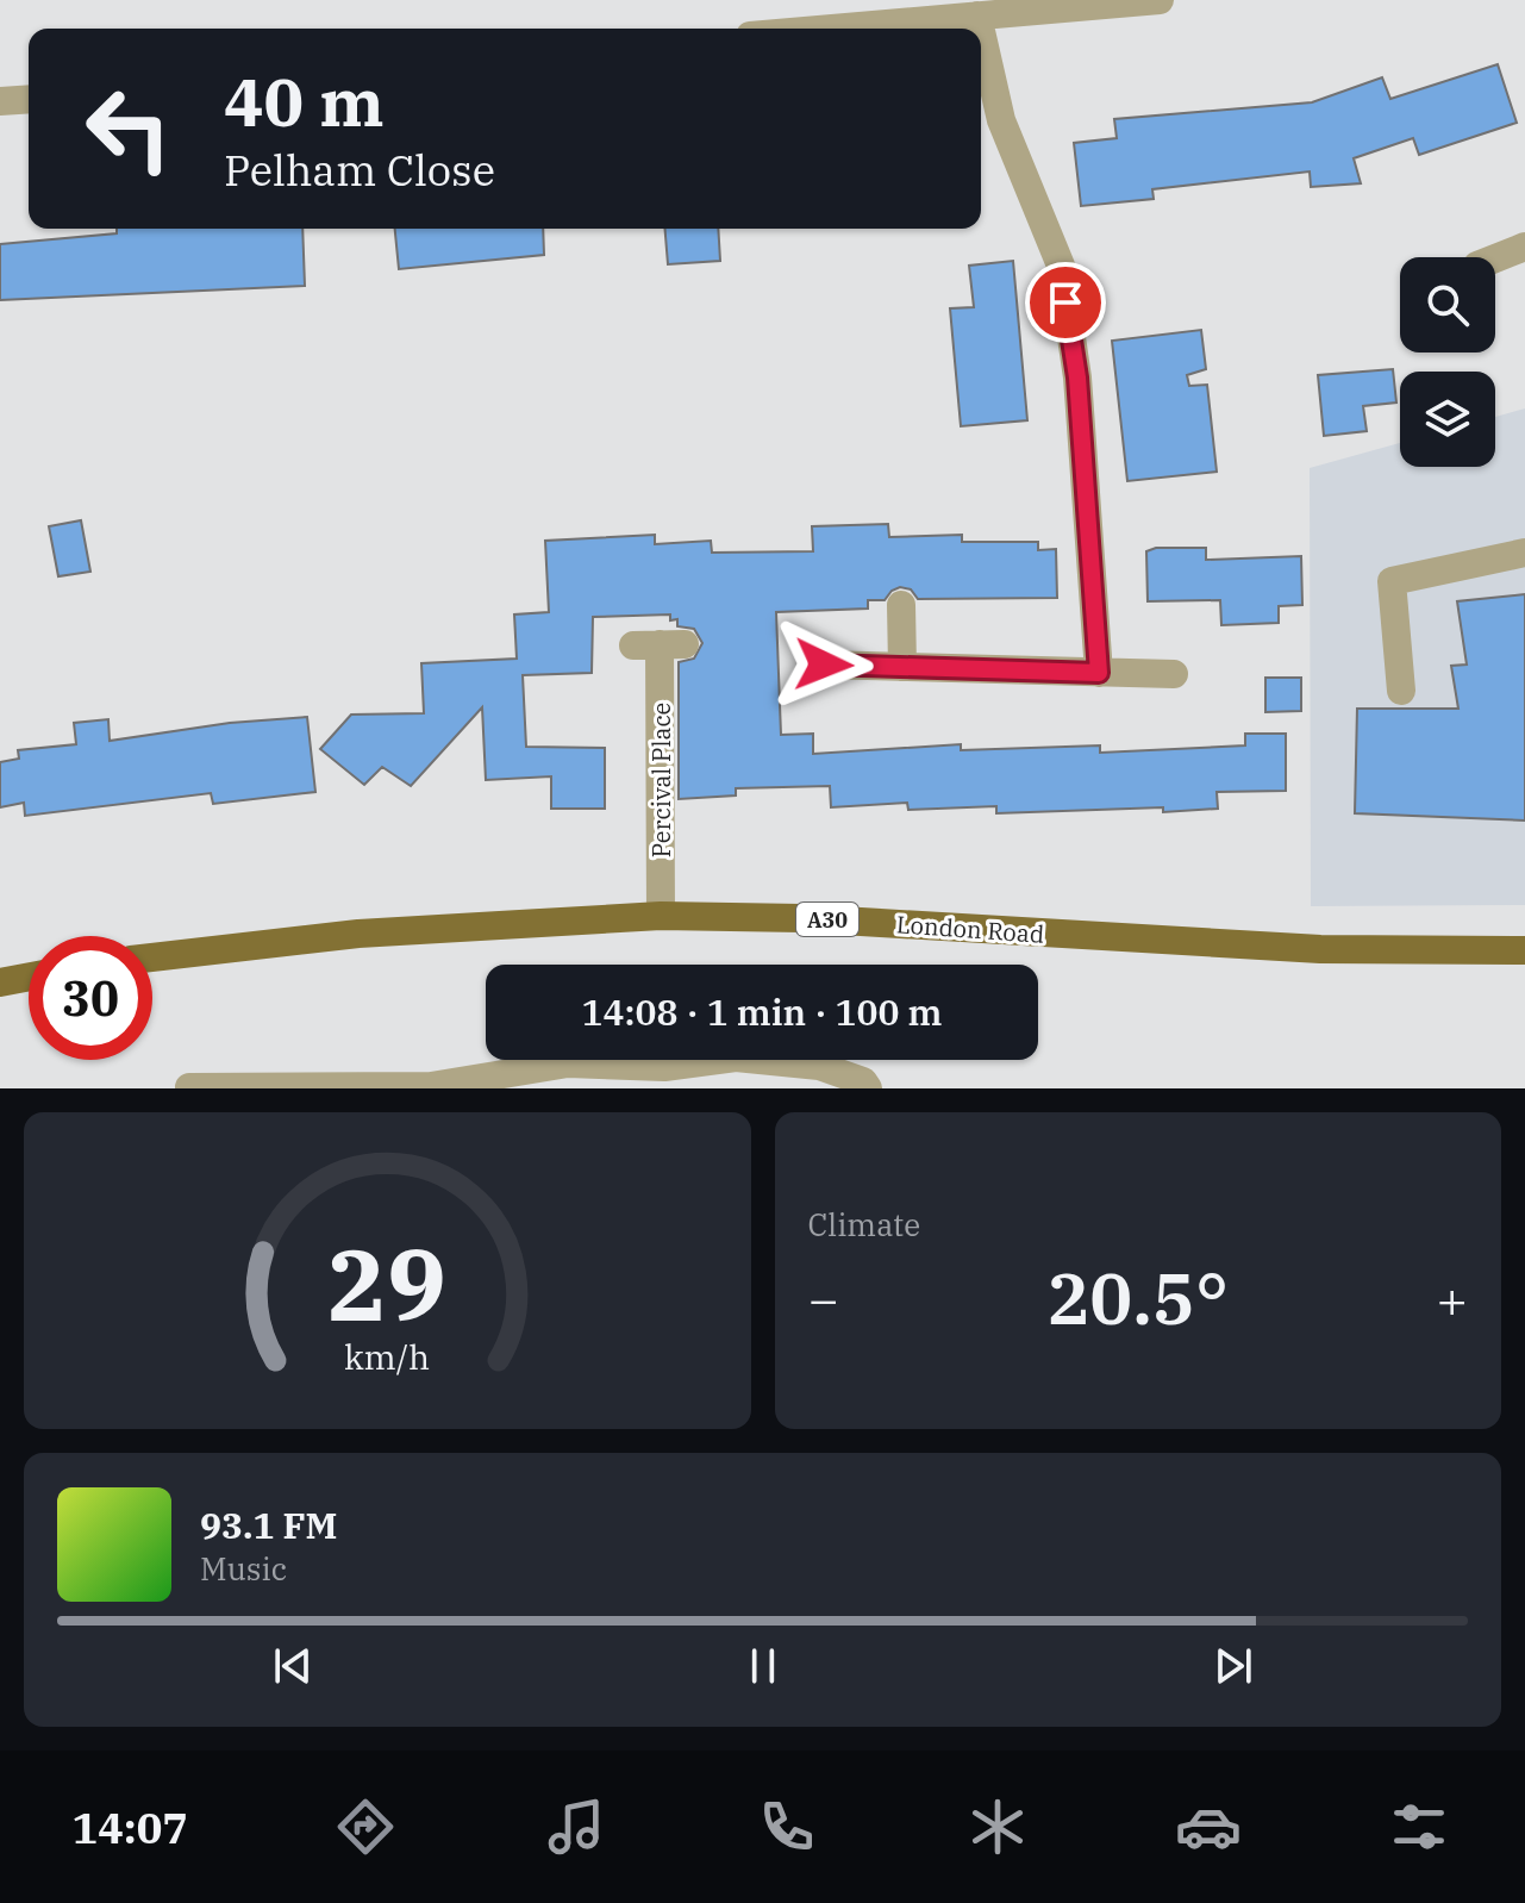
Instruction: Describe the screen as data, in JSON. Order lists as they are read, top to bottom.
{
  "streets": {
    "main road": ["A30", "London Road"],
    "street": ["Percival Place"]
  },
  "crossings": [
    ["Percival Place", "London Road"]
  ],
  "page": {
    "turn": ["40 m", "Pelham Close"],
    "limit": "30",
    "trip": "14:08 · 1 min · 100 m",
    "tile": "Climate",
    "heat": ["−", "20.5°", "+"],
    "song": ["93.1 FM", "Music"],
    "tabs": "14:07",
    "gauge": ["29", "km/h"]
  }
}
